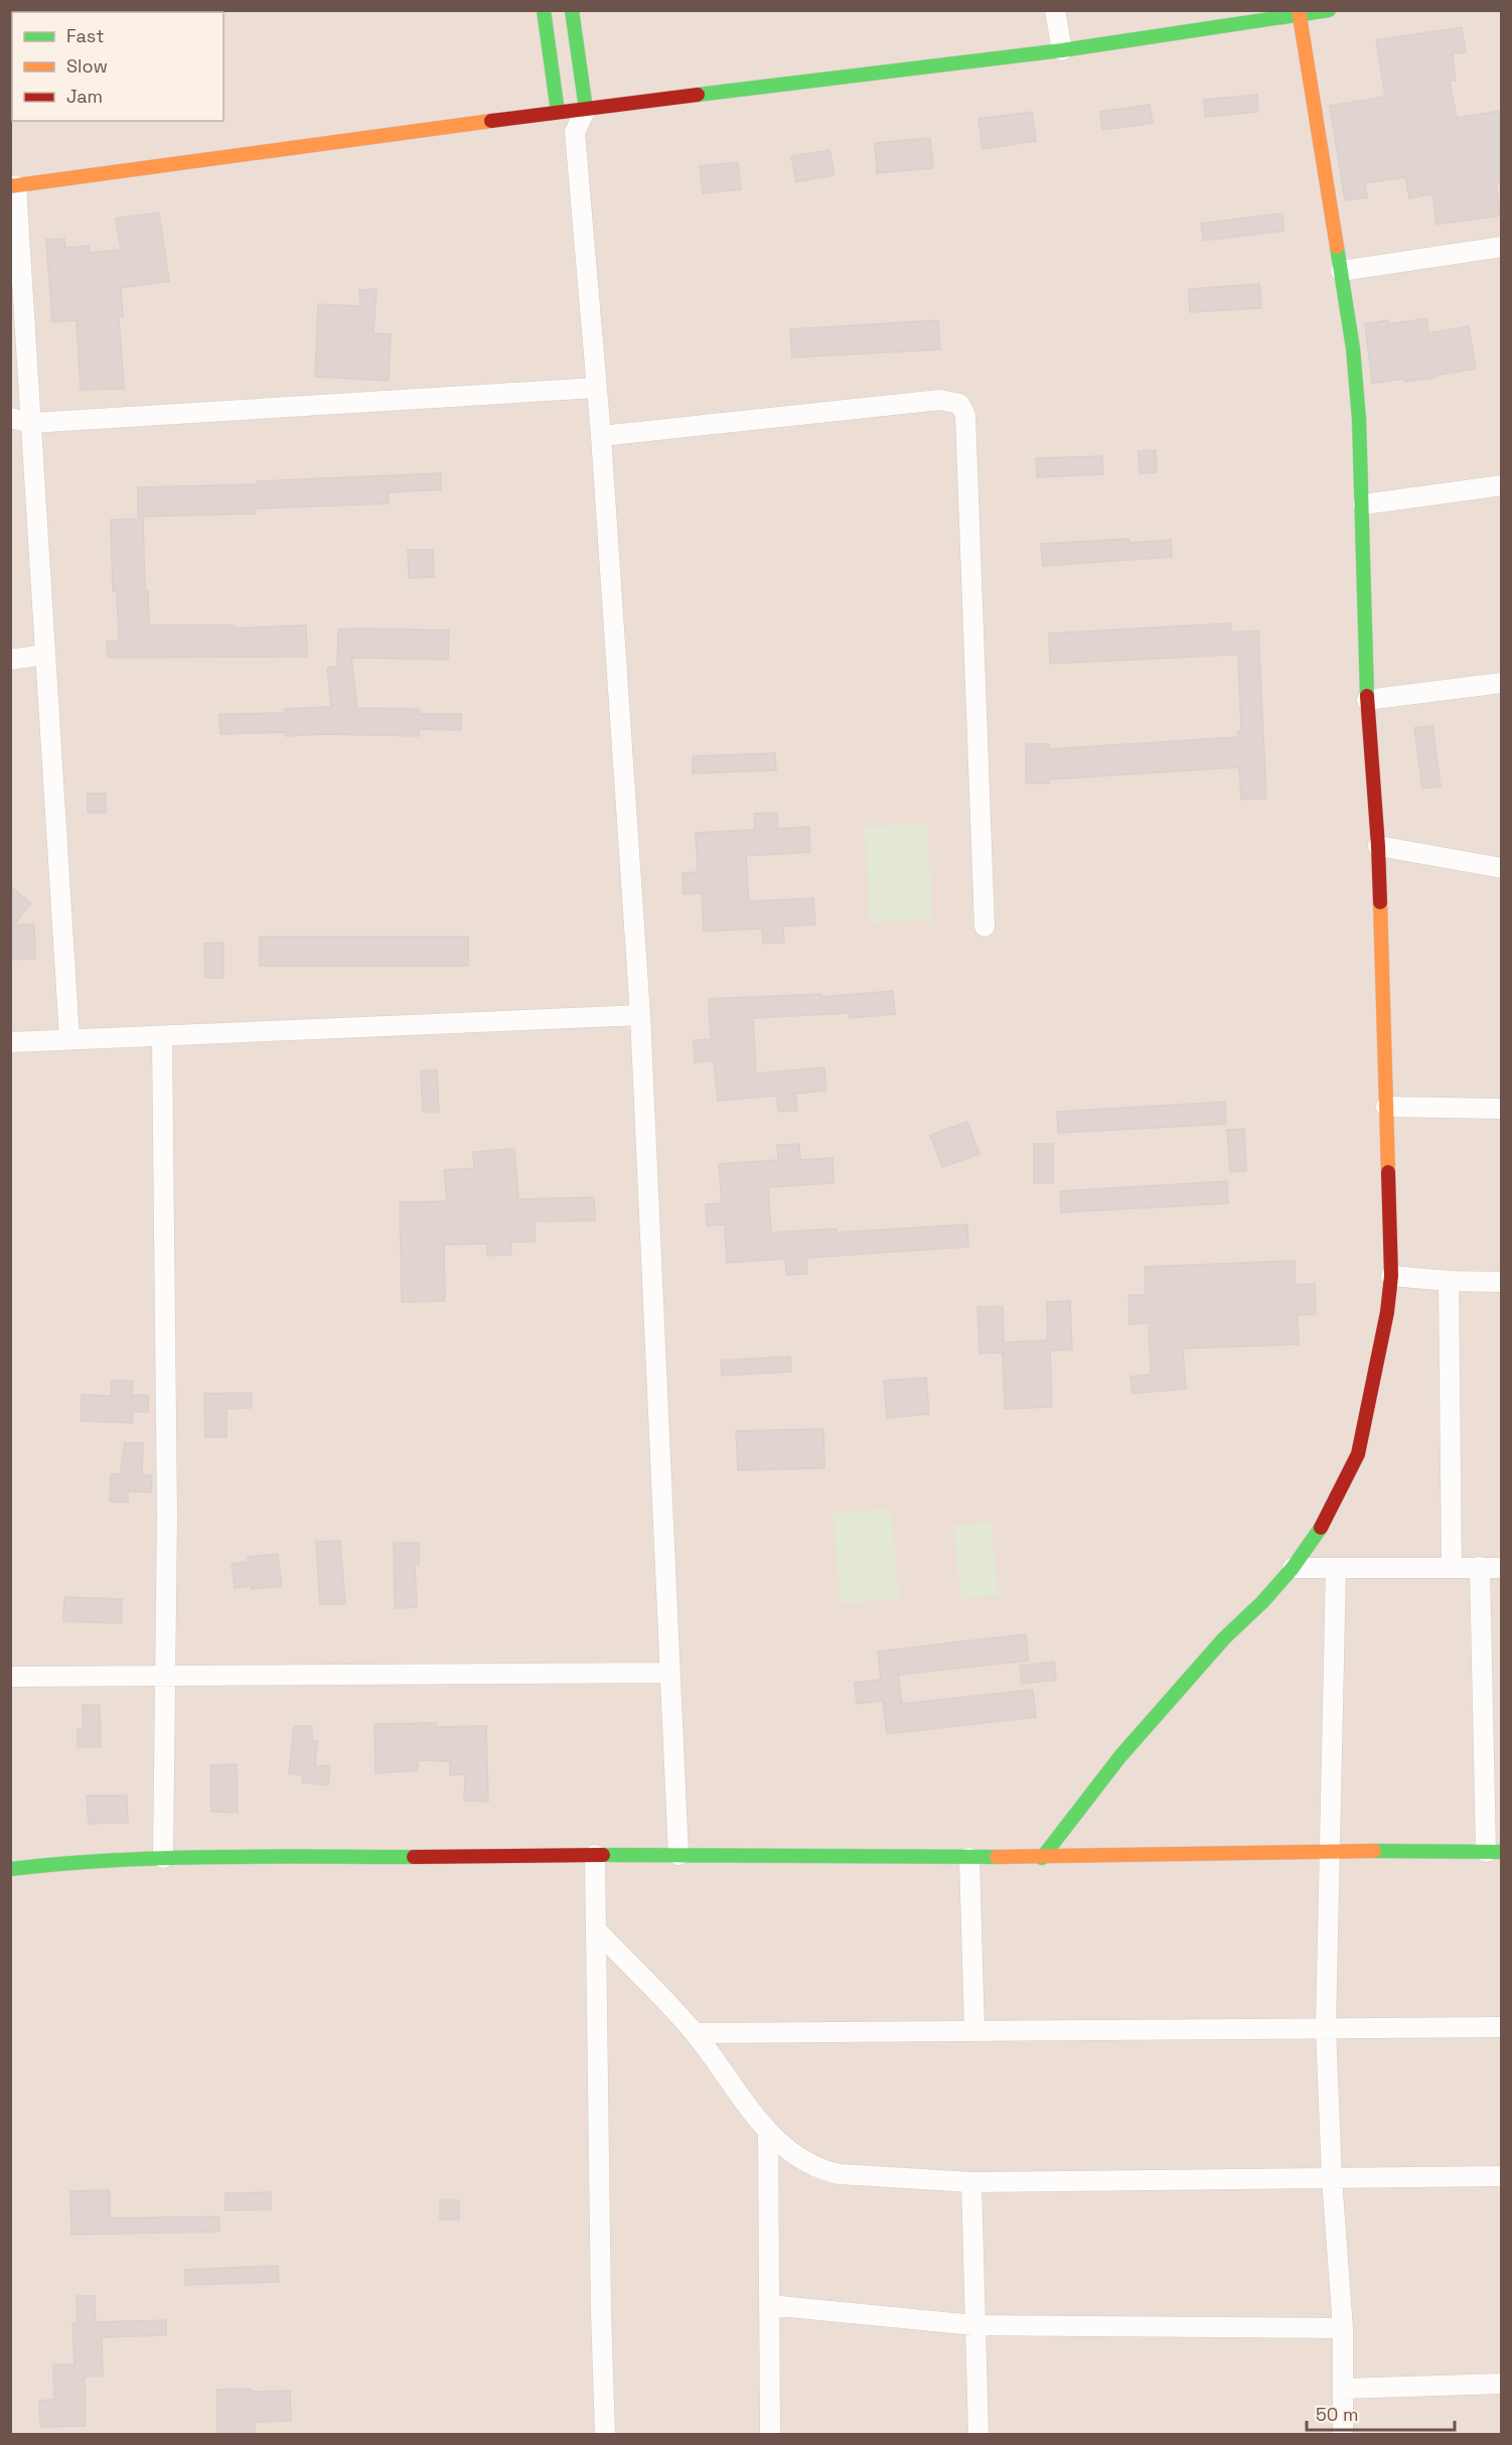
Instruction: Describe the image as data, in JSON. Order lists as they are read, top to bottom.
{
  "legend": ["Fast", "Slow", "Jam"],
  "scale_bar": "50 m"
}
